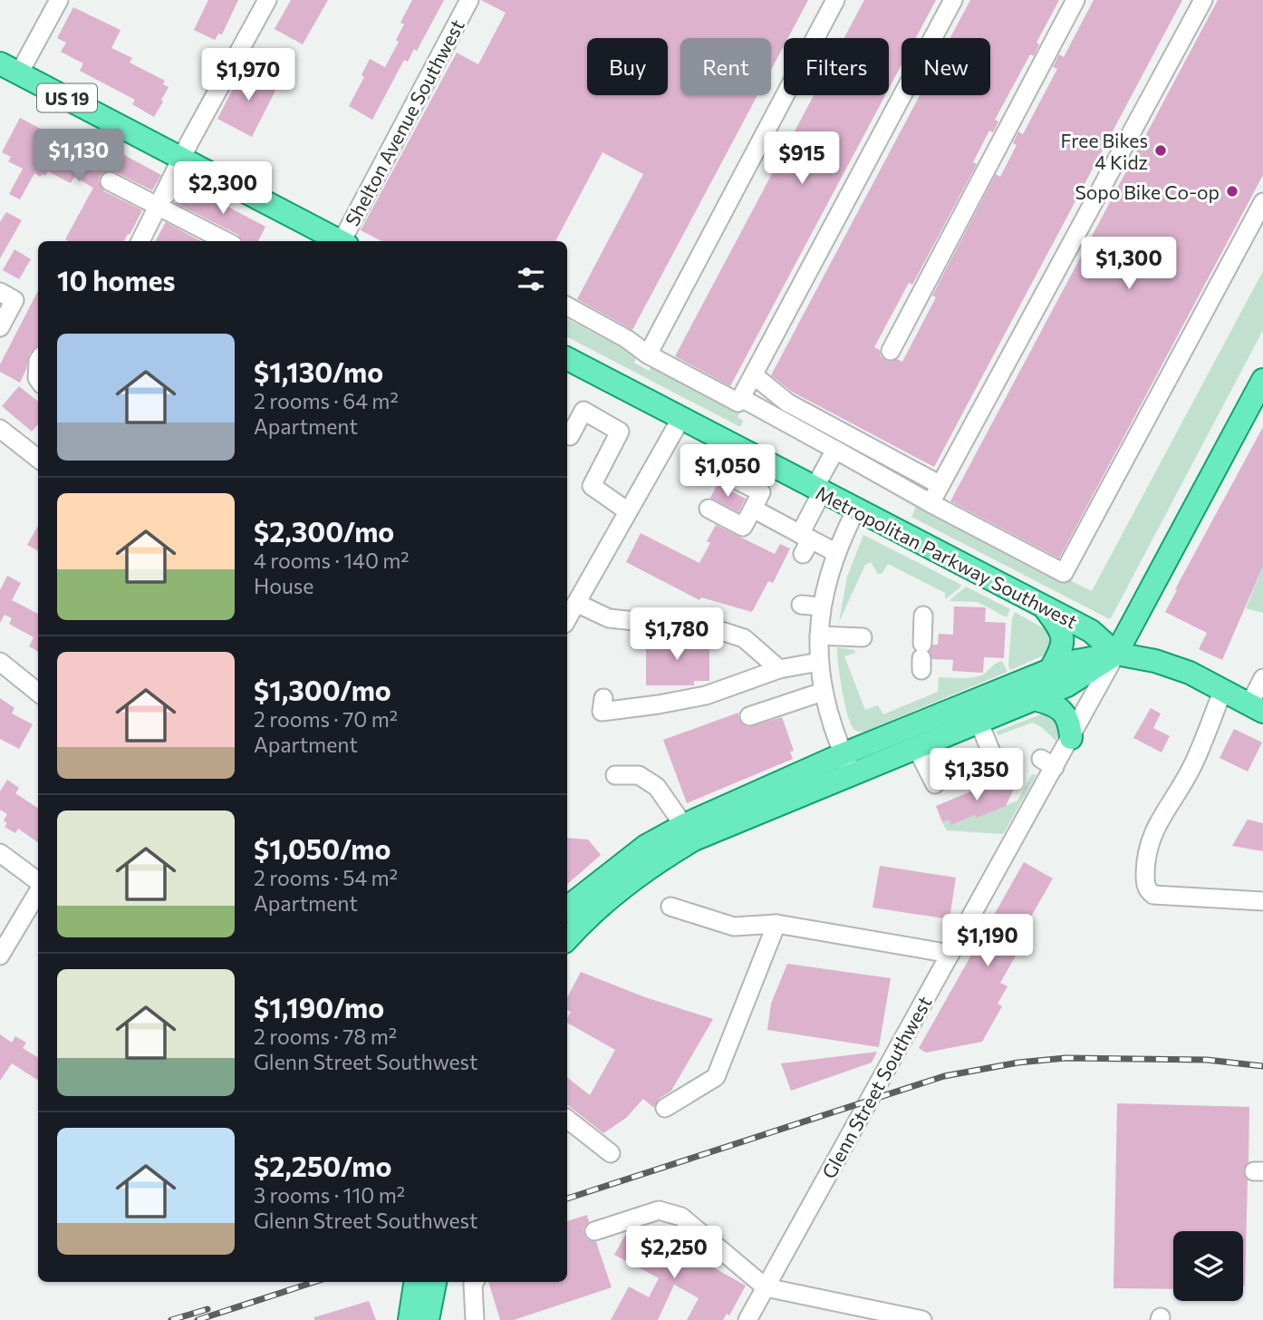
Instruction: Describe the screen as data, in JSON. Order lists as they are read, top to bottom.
{
  "streets": {
    "main road": ["US 19", "Metropolitan Parkway Southwest"],
    "street": ["Shelton Avenue Southwest", "Glenn Street Southwest"]
  },
  "crossings": [
    ["Metropolitan Parkway Southwest", "Glenn Street Southwest"]
  ],
  "places": ["Free Bikes 4 Kidz", "Sopo Bike Co-op"],
  "page": {
    "chip": [
      "Buy",
      "Rent",
      "Filters",
      "New"
    ],
    "price": [
      "$1,970",
      "$1,130",
      "$915",
      "$2,300",
      "$1,300",
      "$1,050",
      "$1,780",
      "$1,350",
      "$1,190",
      "$2,250"
    ],
    "heading": "10 homes",
    "list": [
      {
        "name": "$1,130/mo",
        "note": "2 rooms · 64 m² · Apartment"
      },
      {
        "name": "$2,300/mo",
        "note": "4 rooms · 140 m² · House"
      },
      {
        "name": "$1,300/mo",
        "note": "2 rooms · 70 m² · Apartment"
      },
      {
        "name": "$1,050/mo",
        "note": "2 rooms · 54 m² · Apartment"
      },
      {
        "name": "$1,190/mo",
        "note": "2 rooms · 78 m² · Glenn Street Southwest"
      },
      {
        "name": "$2,250/mo",
        "note": "3 rooms · 110 m² · Glenn Street Southwest"
      }
    ]
  }
}
